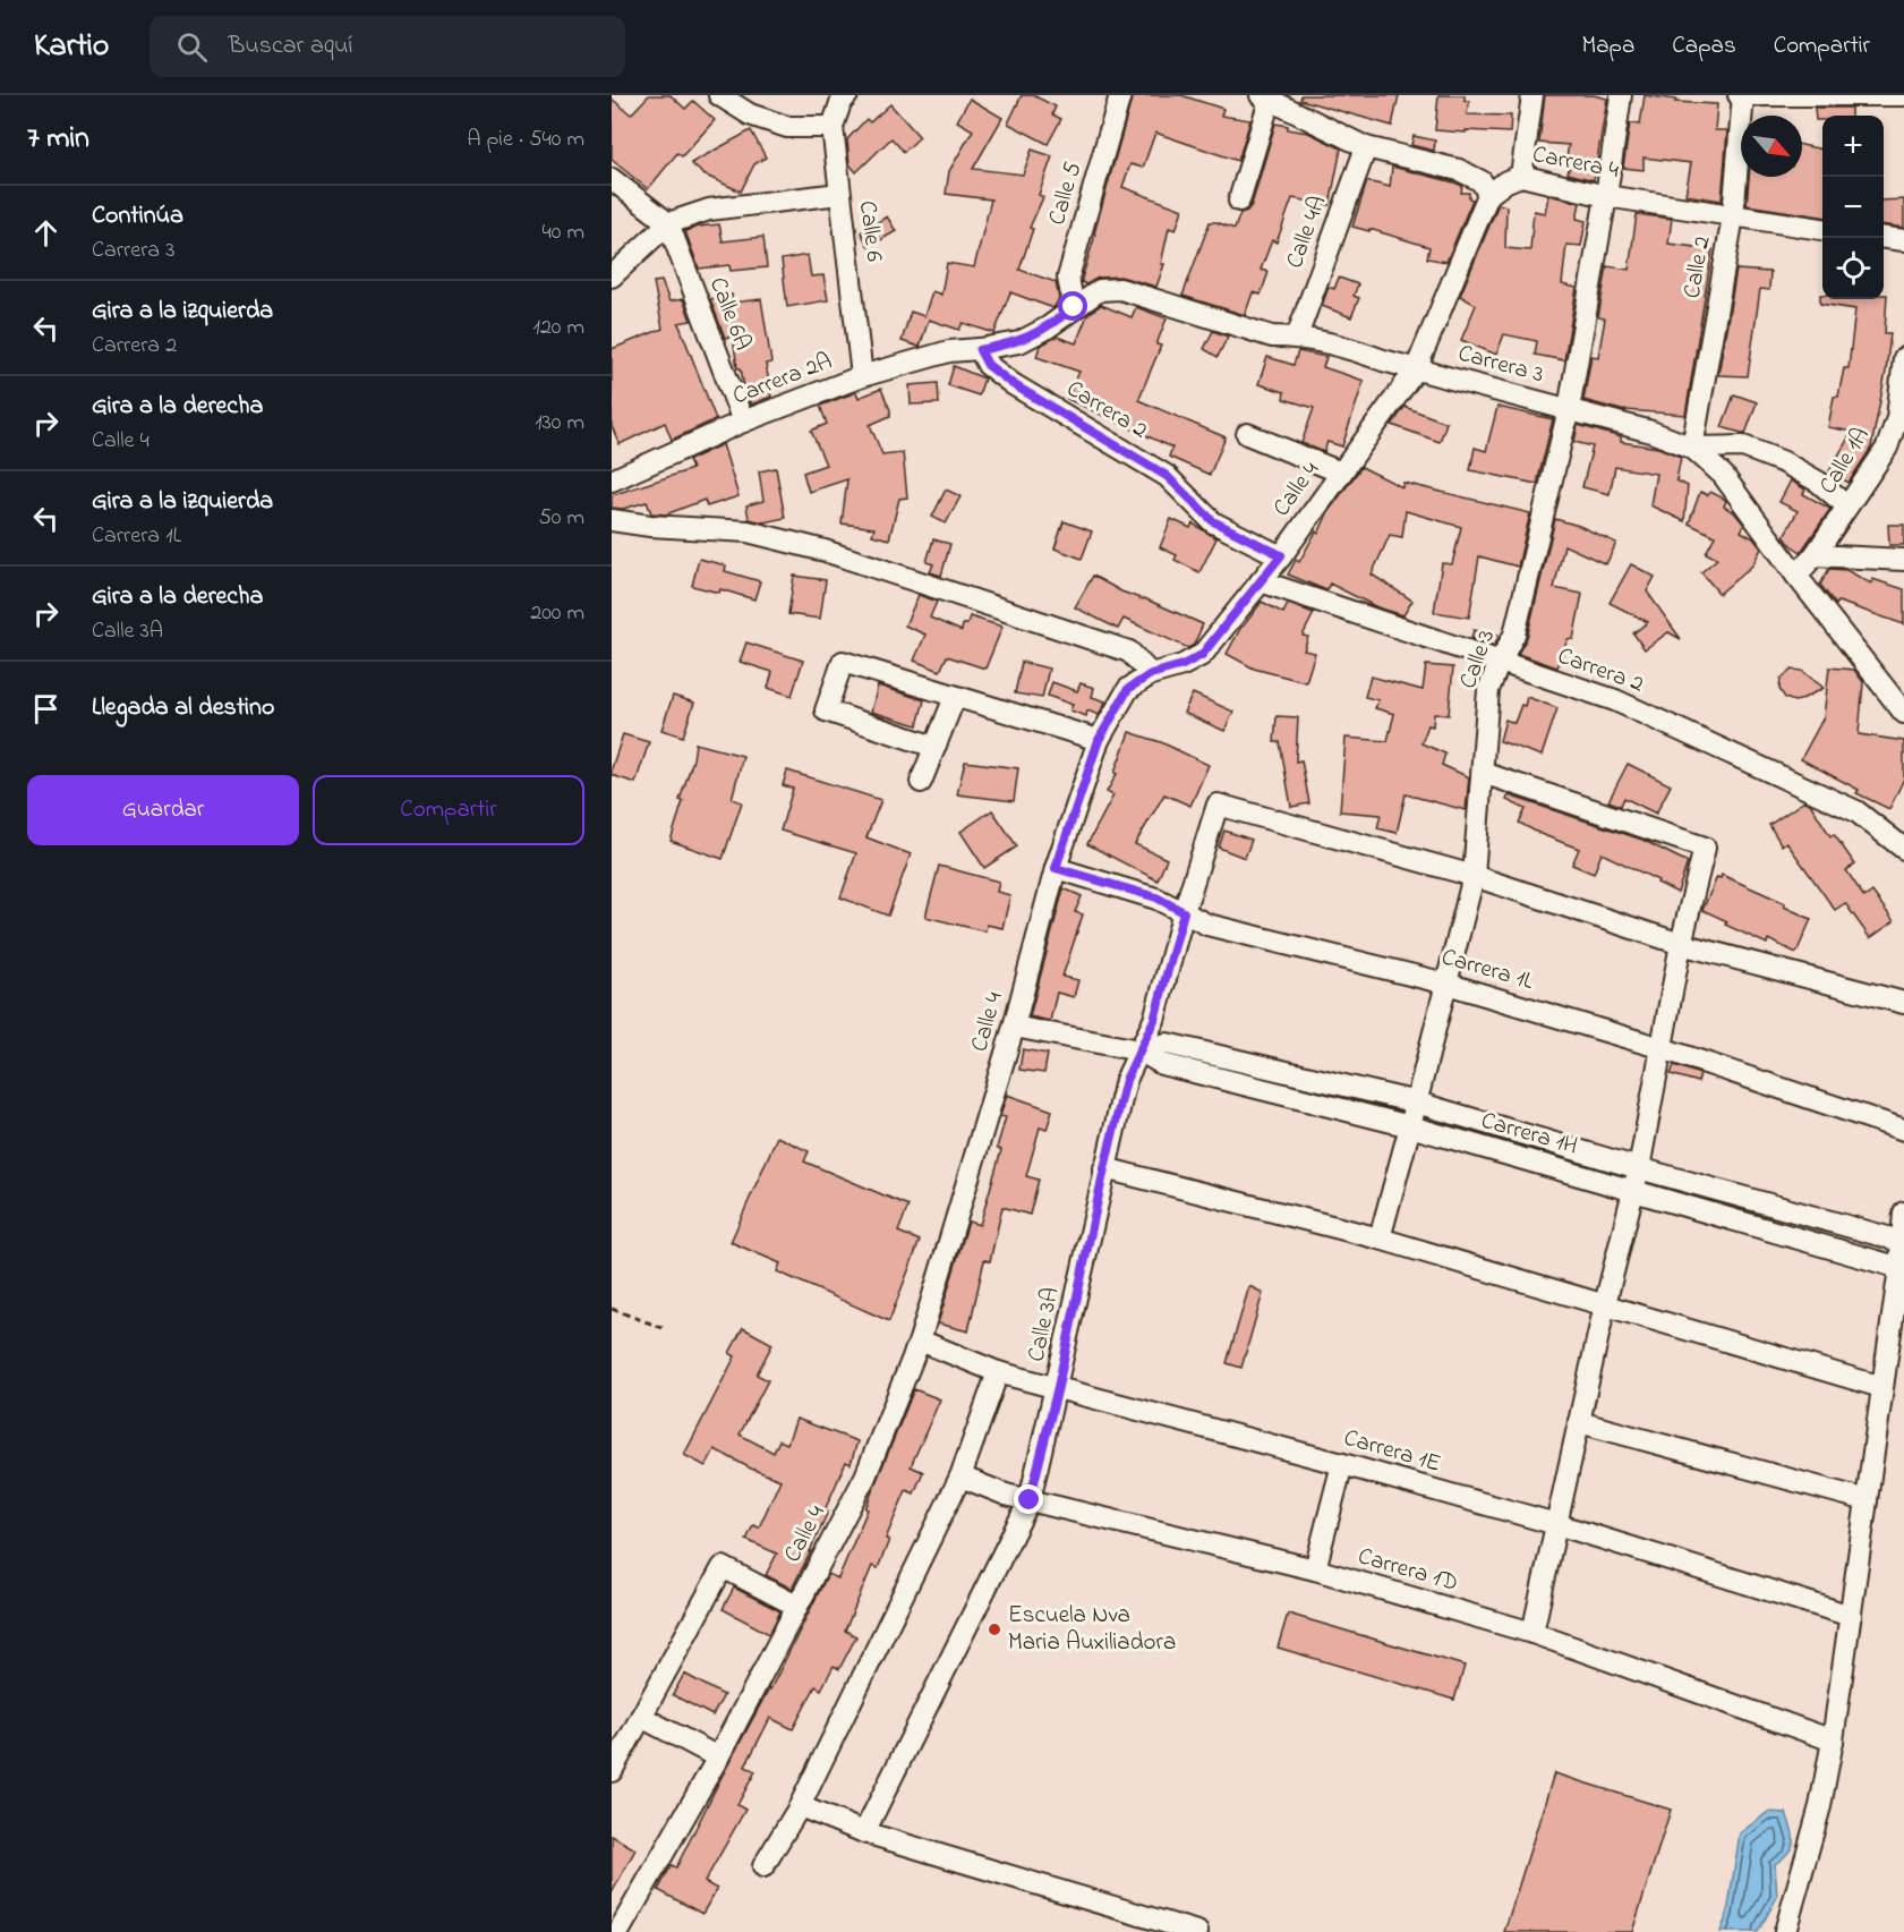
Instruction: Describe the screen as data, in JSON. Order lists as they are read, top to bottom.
{
  "streets": {
    "street": [
      "Carrera 4",
      "Calle 5",
      "Calle 6",
      "Calle 4A",
      "Calle 2",
      "Calle 6A",
      "Carrera 3",
      "Carrera 2A",
      "Carrera 2",
      "Calle 1A",
      "Calle 4",
      "Calle 3",
      "Carrera 1L",
      "Carrera 1H",
      "Calle 3A",
      "Carrera 1E",
      "Carrera 1D"
    ]
  },
  "crossings": [
    ["Carrera 4", "Calle 2"],
    ["Carrera 4", "Calle 4"],
    ["Carrera 4", "Calle 3"],
    ["Calle 5", "Carrera 3"],
    ["Calle 6", "Carrera 2A"],
    ["Calle 4A", "Carrera 3"],
    ["Calle 2", "Carrera 3"],
    ["Calle 6A", "Carrera 2A"],
    ["Carrera 3", "Carrera 2A"],
    ["Carrera 3", "Carrera 2"],
    ["Carrera 3", "Calle 1A"],
    ["Carrera 3", "Calle 4"],
    ["Carrera 3", "Calle 3"],
    ["Carrera 2A", "Carrera 2"],
    ["Carrera 2", "Calle 4"],
    ["Carrera 2", "Calle 3"],
    ["Calle 4", "Carrera 1L"],
    ["Calle 4", "Carrera 1H"],
    ["Calle 4", "Carrera 1E"],
    ["Calle 3", "Carrera 1L"],
    ["Calle 3", "Carrera 1H"],
    ["Calle 3", "Calle 3A"],
    ["Carrera 1L", "Calle 3A"],
    ["Carrera 1H", "Calle 3A"],
    ["Calle 3A", "Carrera 1E"],
    ["Calle 3A", "Carrera 1D"]
  ],
  "places": ["Escuela Nva Maria Auxiliadora"],
  "north": "bottom right",
  "page": {
    "header": "Kartio",
    "search": "Buscar aquí",
    "nav": ["Mapa", "Capas", "Compartir"],
    "heading": ["7 min", "A pie · 540 m"],
    "map_buttons": ["+", "−"],
    "list": [
      ["Continúa", "Carrera 3", "40 m"],
      ["Gira a la izquierda", "Carrera 2", "120 m"],
      ["Gira a la derecha", "Calle 4", "130 m"],
      ["Gira a la izquierda", "Carrera 1L", "50 m"],
      ["Gira a la derecha", "Calle 3A", "200 m"],
      "Llegada al destino"
    ],
    "buttons": ["Guardar", "Compartir"]
  }
}
